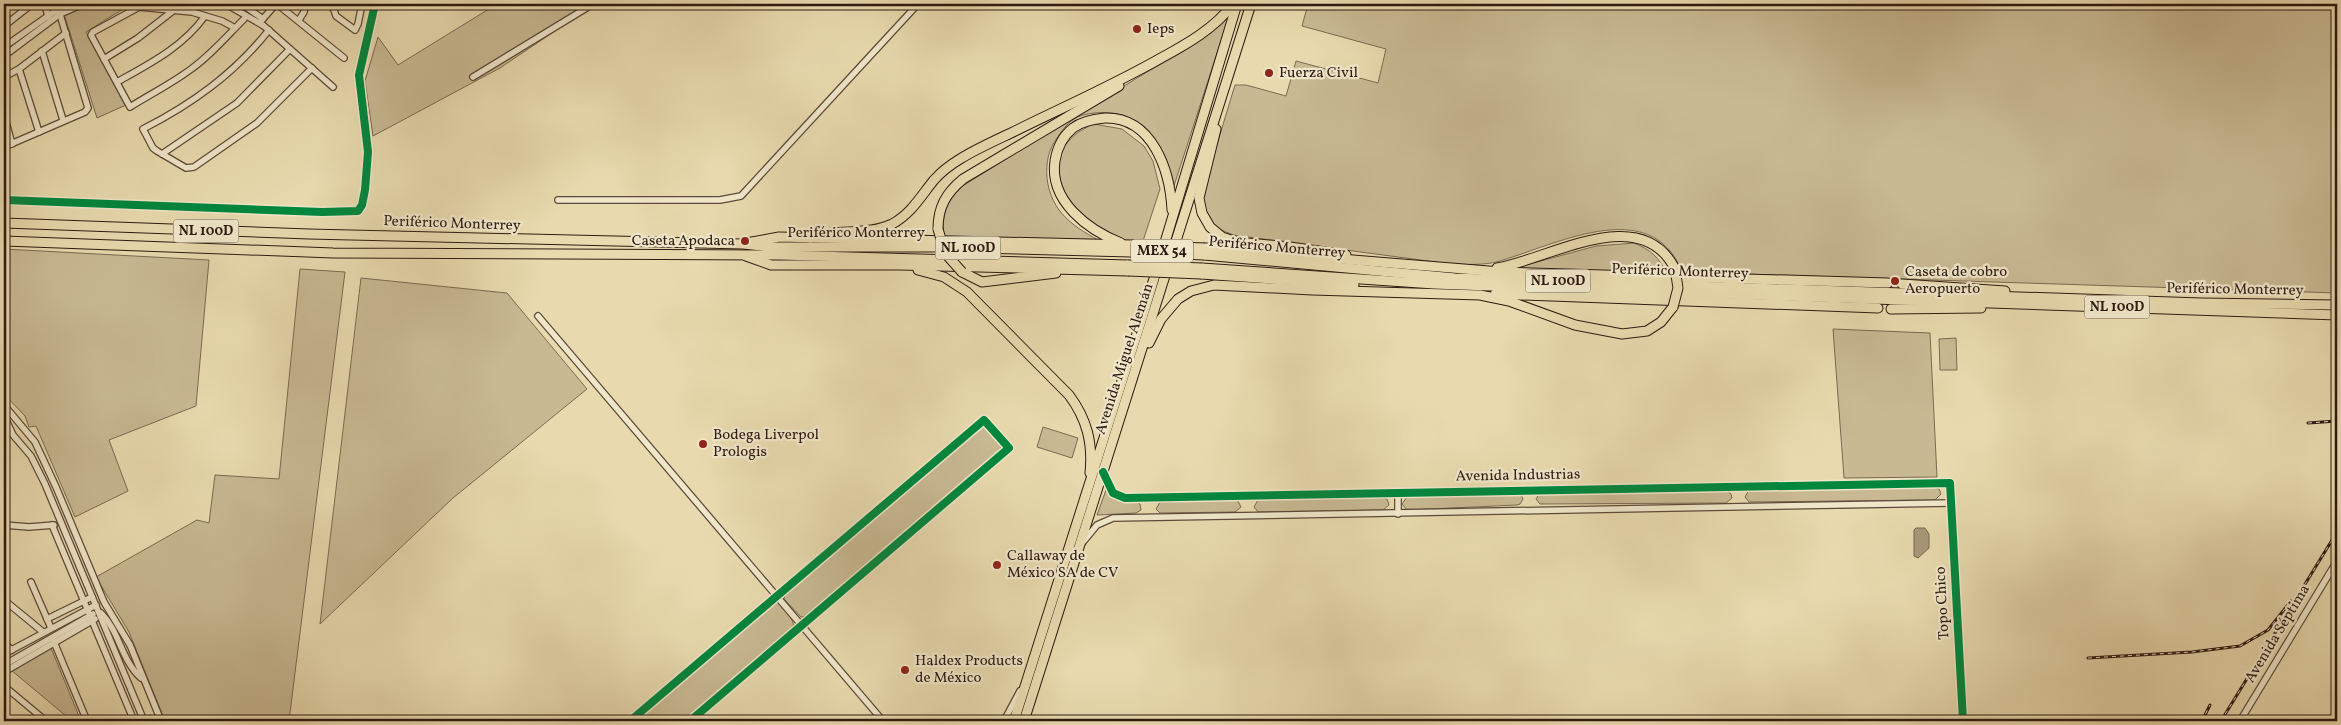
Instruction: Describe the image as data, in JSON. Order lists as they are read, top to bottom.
{
  "streets": {
    "highway": [
      "Periférico Monterrey",
      "NL 100D",
      "MEX 54",
      "Avenida Miguel Alemán"
    ],
    "street": ["Avenida Industrias", "Topo Chico", "Avenida Séptima"]
  },
  "crossings": [
    ["Avenida Miguel Alemán", "Avenida Industrias"],
    ["Avenida Industrias", "Topo Chico"]
  ],
  "places": [
    "Ieps",
    "Fuerza Civil",
    "Caseta Apodaca",
    "Caseta de cobro Aeropuerto",
    "Bodega Liverpol Prologis",
    "Callaway de México SA de CV",
    "Haldex Products de México"
  ]
}
